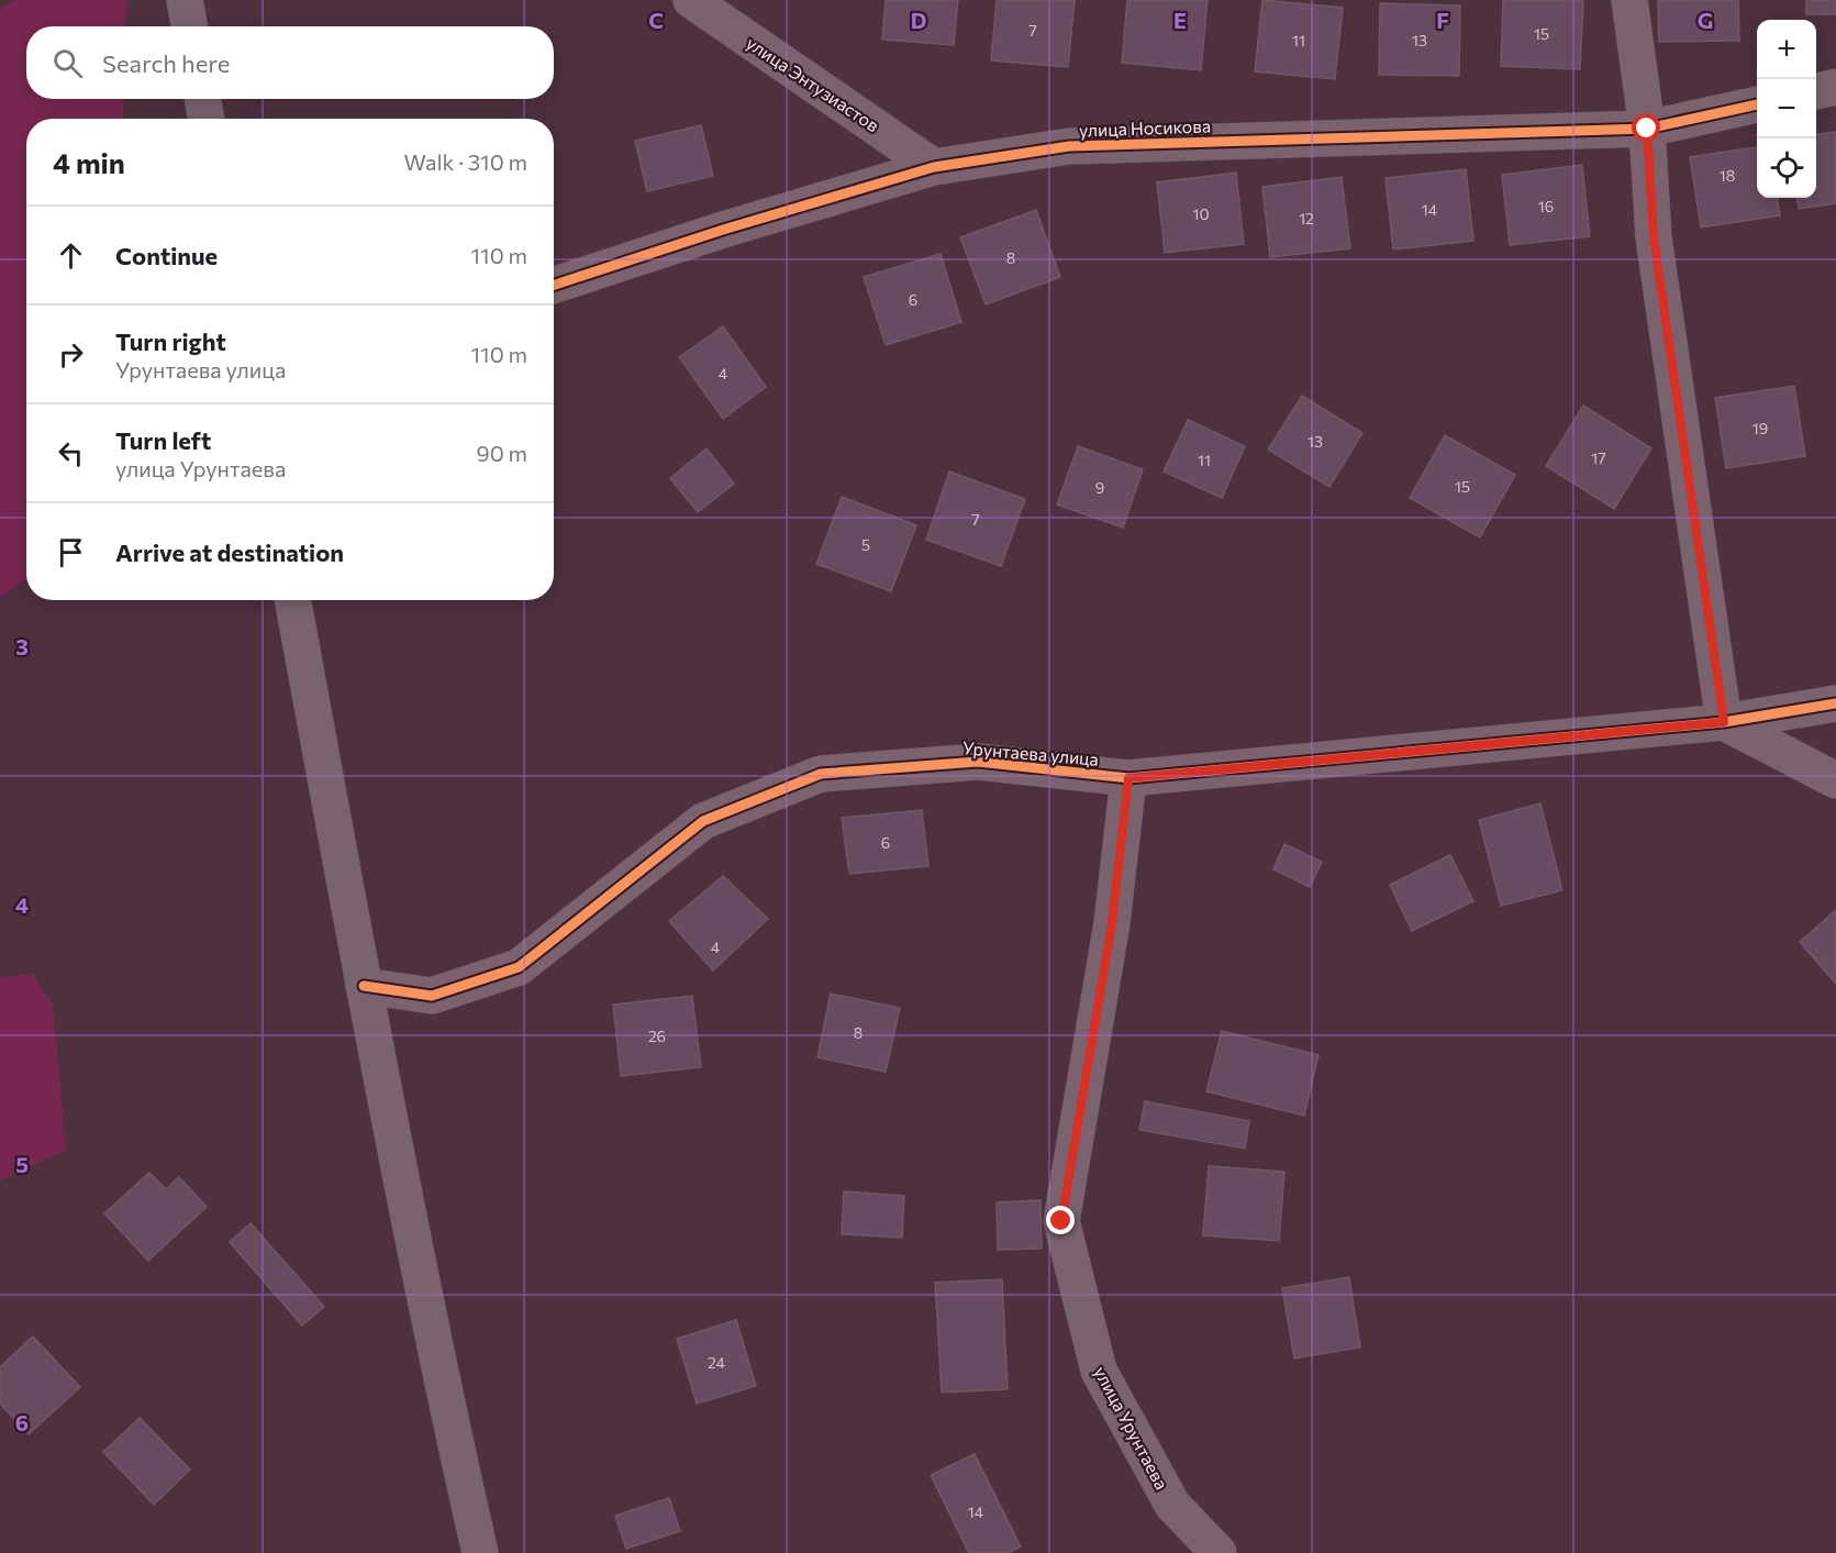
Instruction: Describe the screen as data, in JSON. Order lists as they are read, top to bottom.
{
  "streets": {
    "street": [
      "улица Энтузиастов",
      "улица Носикова",
      "Урунтаева улица",
      "улица Урунтаева"
    ]
  },
  "crossings": [
    ["улица Энтузиастов", "улица Носикова"],
    ["Урунтаева улица", "улица Урунтаева"]
  ],
  "house_numbers": [
    "7",
    "15",
    "11",
    "13",
    "18",
    "16",
    "14",
    "10",
    "12",
    "8",
    "6",
    "4",
    "19",
    "13",
    "17",
    "11",
    "15",
    "9",
    "7",
    "5",
    "6",
    "4",
    "8",
    "26",
    "24",
    "14"
  ],
  "page": {
    "map_buttons": ["+", "−"],
    "search": "Search here",
    "heading": ["4 min", "Walk · 310 m"],
    "list": [
      ["Continue", "110 m"],
      ["Turn right", "Урунтаева улица", "110 m"],
      ["Turn left", "улица Урунтаева", "90 m"],
      "Arrive at destination"
    ]
  },
  "grid": {
    "columns": [
      "C",
      "D",
      "E",
      "F",
      "G"
    ],
    "rows": [
      "3",
      "4",
      "5",
      "6"
    ]
  }
}
